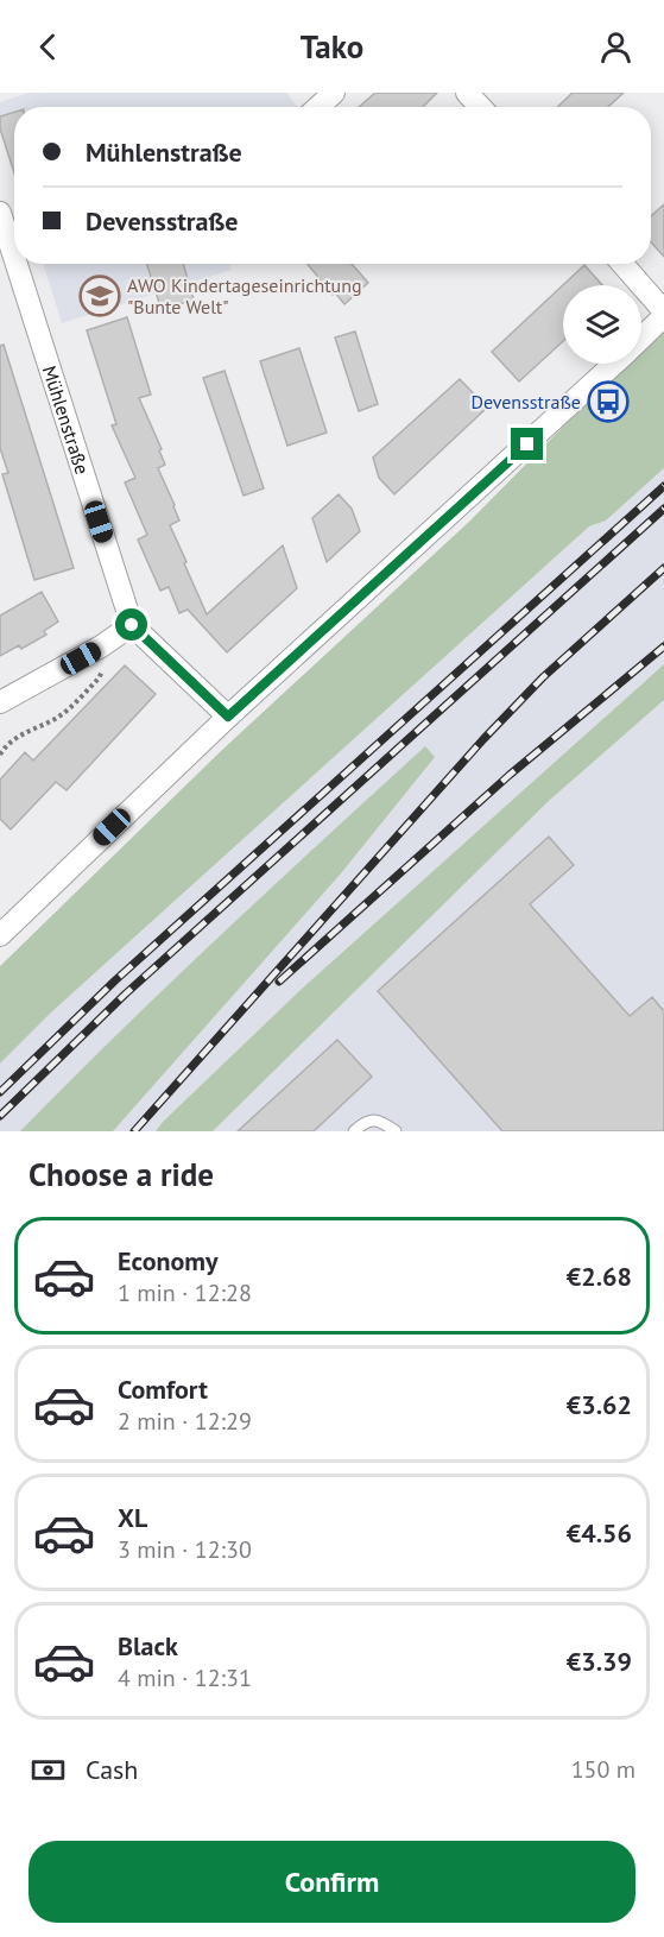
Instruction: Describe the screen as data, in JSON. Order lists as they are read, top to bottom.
{
  "streets": {
    "street": ["Mühlenstraße"]
  },
  "places": {
    "school or university": ["AWO Kindertageseinrichtung \"Bunte Welt\""],
    "bus stop": ["Devensstraße"]
  },
  "page": {
    "header": "Tako",
    "banner": ["Mühlenstraße", "Devensstraße"],
    "heading": "Choose a ride",
    "list": [
      {
        "name": "Economy",
        "note": "1 min · 12:28",
        "value": "€2.68"
      },
      {
        "name": "Comfort",
        "note": "2 min · 12:29",
        "value": "€3.62"
      },
      {
        "name": "XL",
        "note": "3 min · 12:30",
        "value": "€4.56"
      },
      {
        "name": "Black",
        "note": "4 min · 12:31",
        "value": "€3.39"
      }
    ],
    "pay": ["Cash", "150 m"],
    "buttons": "Confirm"
  }
}
